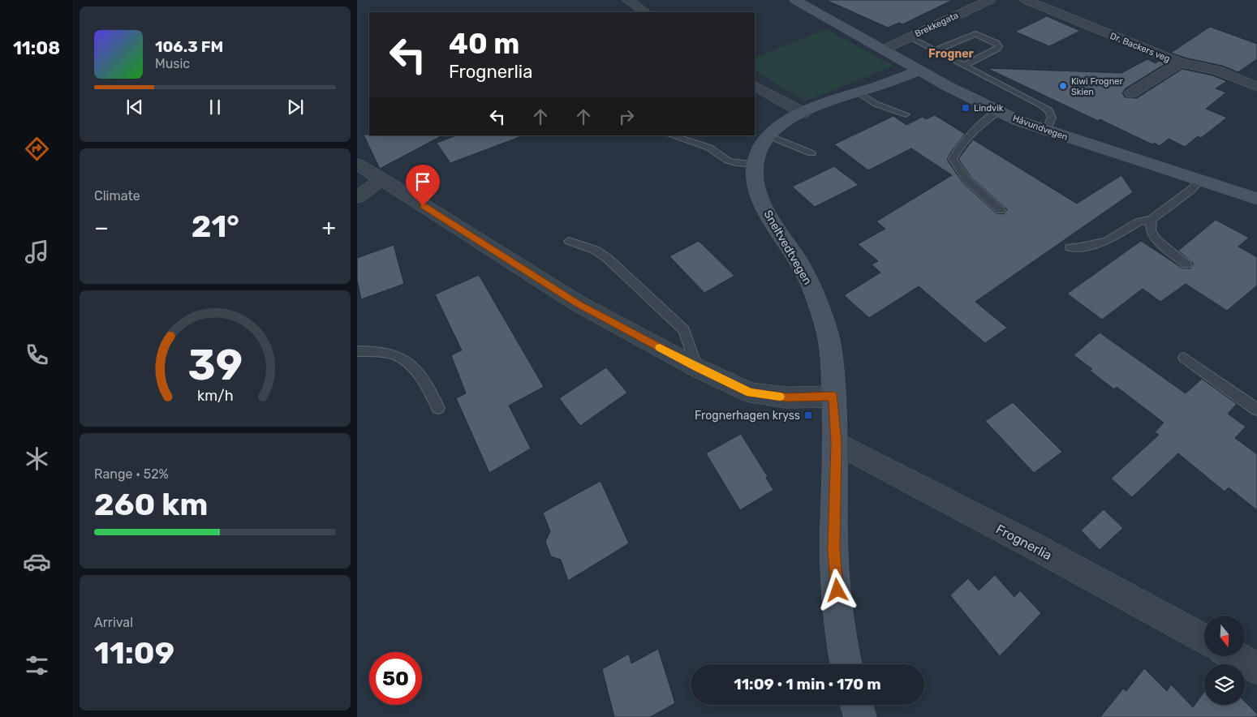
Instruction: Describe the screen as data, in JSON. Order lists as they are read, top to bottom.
{
  "streets": {
    "main road": ["Håvundvegen", "Sneltvedtvegen"],
    "street": ["Brekkegata", "Dr. Backers veg", "Frognerlia"]
  },
  "crossings": [
    ["Brekkegata", "Håvundvegen"],
    ["Håvundvegen", "Sneltvedtvegen"],
    ["Sneltvedtvegen", "Frognerlia"]
  ],
  "districts": ["Frogner"],
  "places": {
    "other": ["Kiwi Frogner Skien"],
    "transit": ["Lindvik", "Frognerhagen kryss"]
  },
  "north": "bottom",
  "page": {
    "tabs": "11:08",
    "turn": ["40 m", "Frognerlia"],
    "song": ["106.3 FM", "Music"],
    "tile": [
      "Climate",
      ["Range · 52%", "260 km"],
      ["Arrival", "11:09"]
    ],
    "heat": ["−", "21°", "+"],
    "limit": "50",
    "trip": "11:09 · 1 min · 170 m",
    "gauge": ["39", "km/h"]
  }
}
